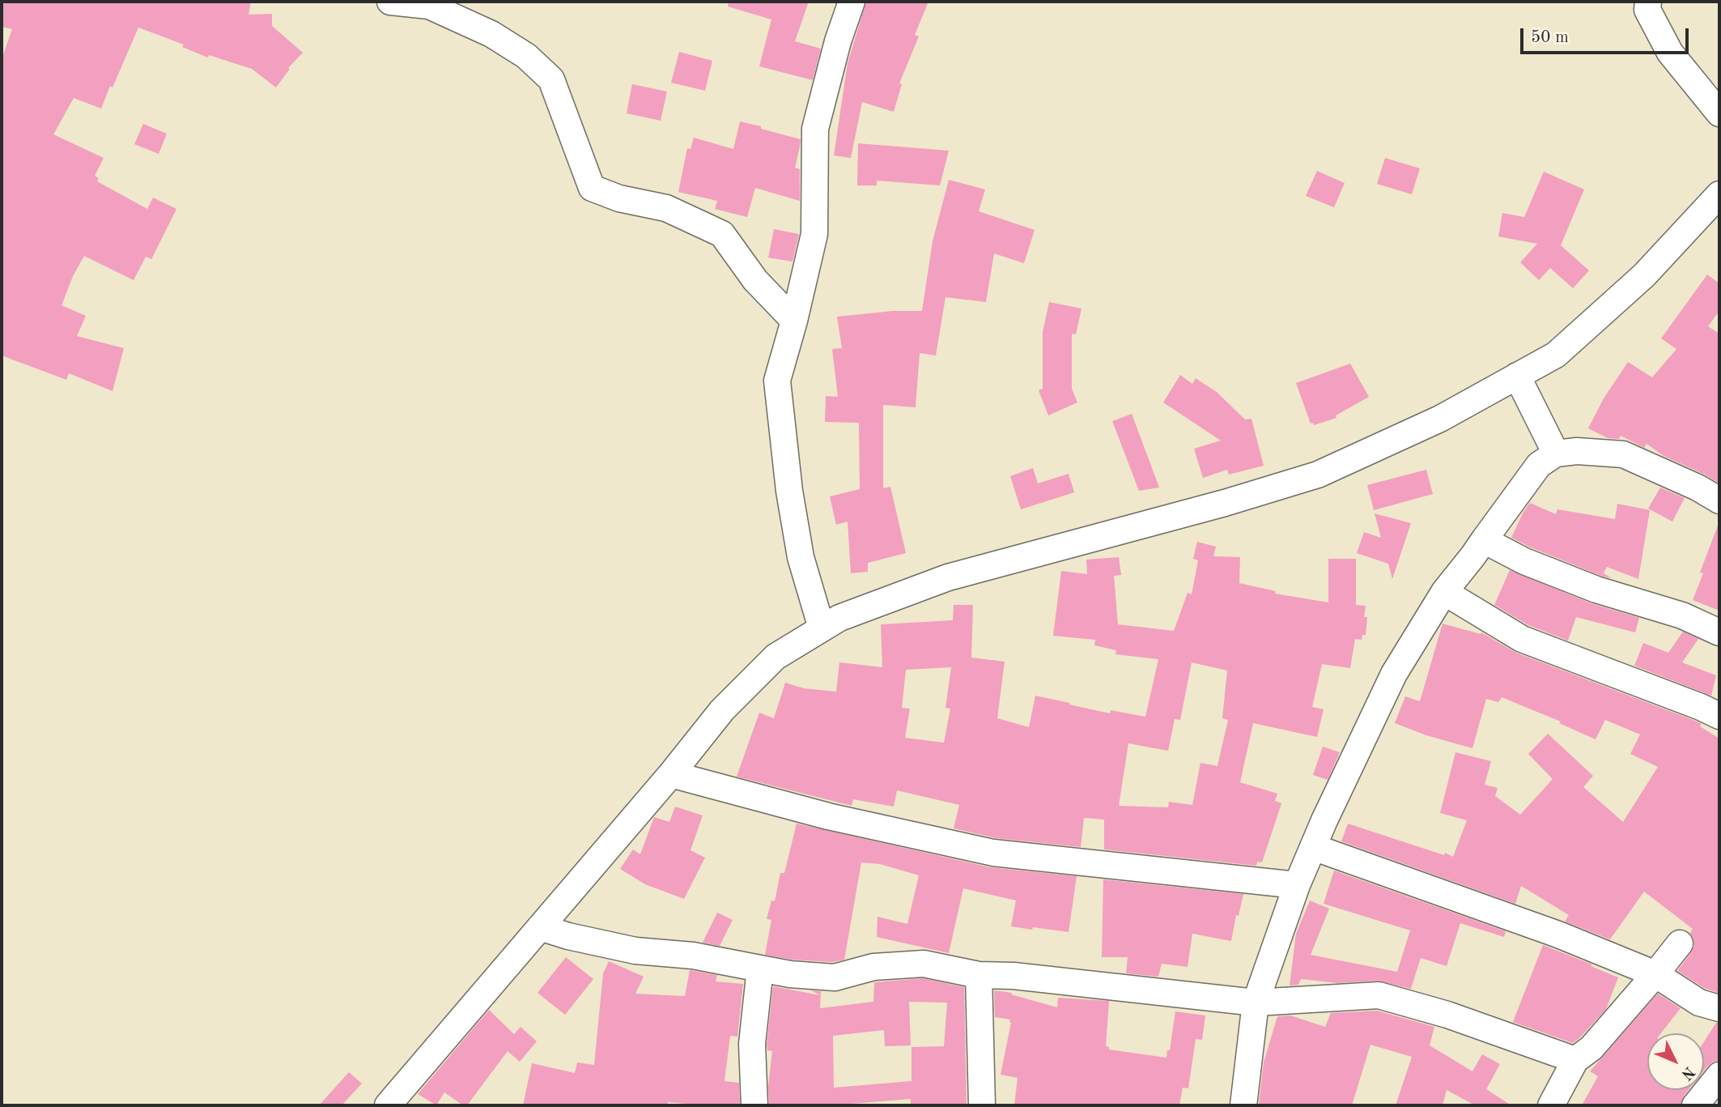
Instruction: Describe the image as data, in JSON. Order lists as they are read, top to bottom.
{
  "scale_bar": "50 m",
  "north": "bottom right"
}
